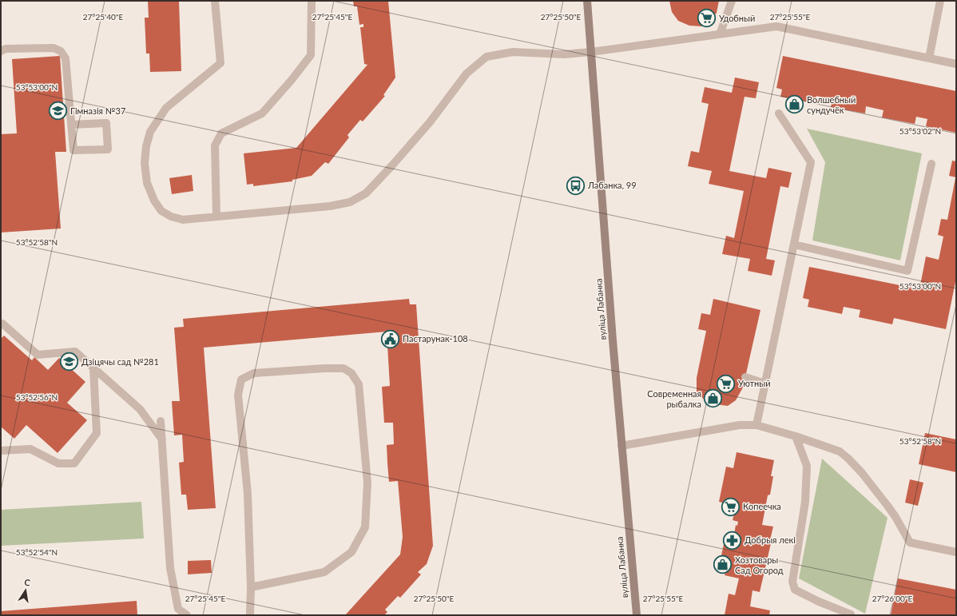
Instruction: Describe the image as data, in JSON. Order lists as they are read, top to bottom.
{
  "streets": {
    "main road": ["вуліца Лабанка"]
  },
  "places": {
    "supermarket": ["Удобный", "Уютный", "Копеечка"],
    "shop": ["Волшебный сундучёк", "Современная рыбалка", "Хозтовары Сад Огород"],
    "school or university": ["Гімназія №37", "Дзіцячы сад №281"],
    "bus stop": ["Лабанка, 99"],
    "public building": ["Пастарунак-108"],
    "pharmacy": ["Добрыя лекі"]
  },
  "north": "top",
  "coordinates": [
    "27°25'40\"E",
    "27°25'45\"E",
    "27°25'50\"E",
    "27°25'55\"E",
    "53°53'00\"N",
    "53°53'02\"N",
    "53°52'58\"N",
    "53°52'56\"N",
    "53°52'54\"N",
    "27°26'00\"E"
  ]
}
